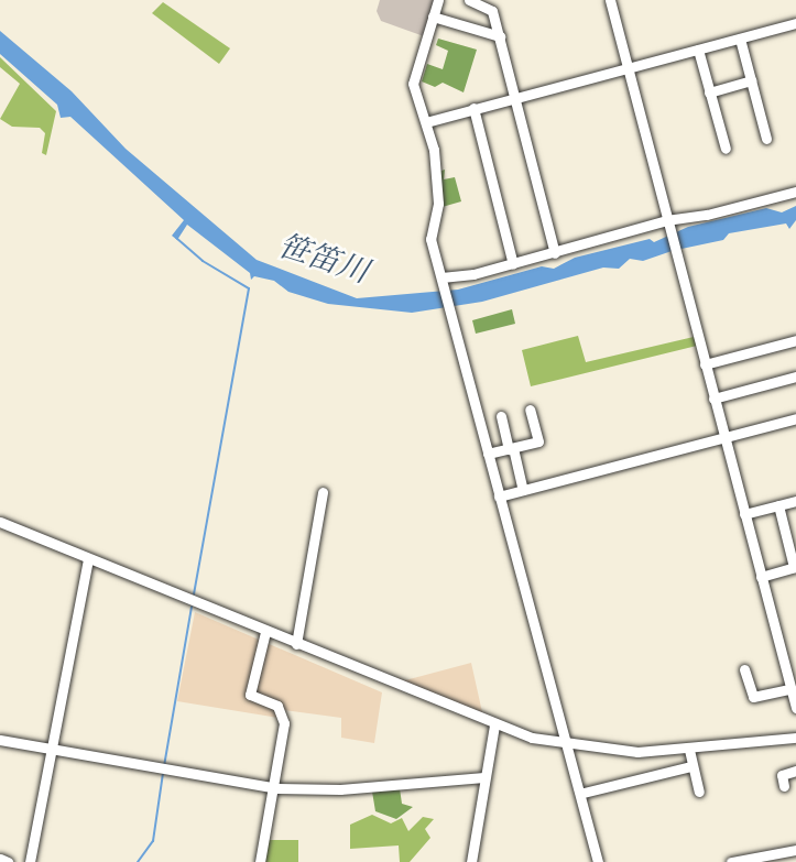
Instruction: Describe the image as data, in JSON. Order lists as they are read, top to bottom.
{
  "water": ["笹笛川"]
}
